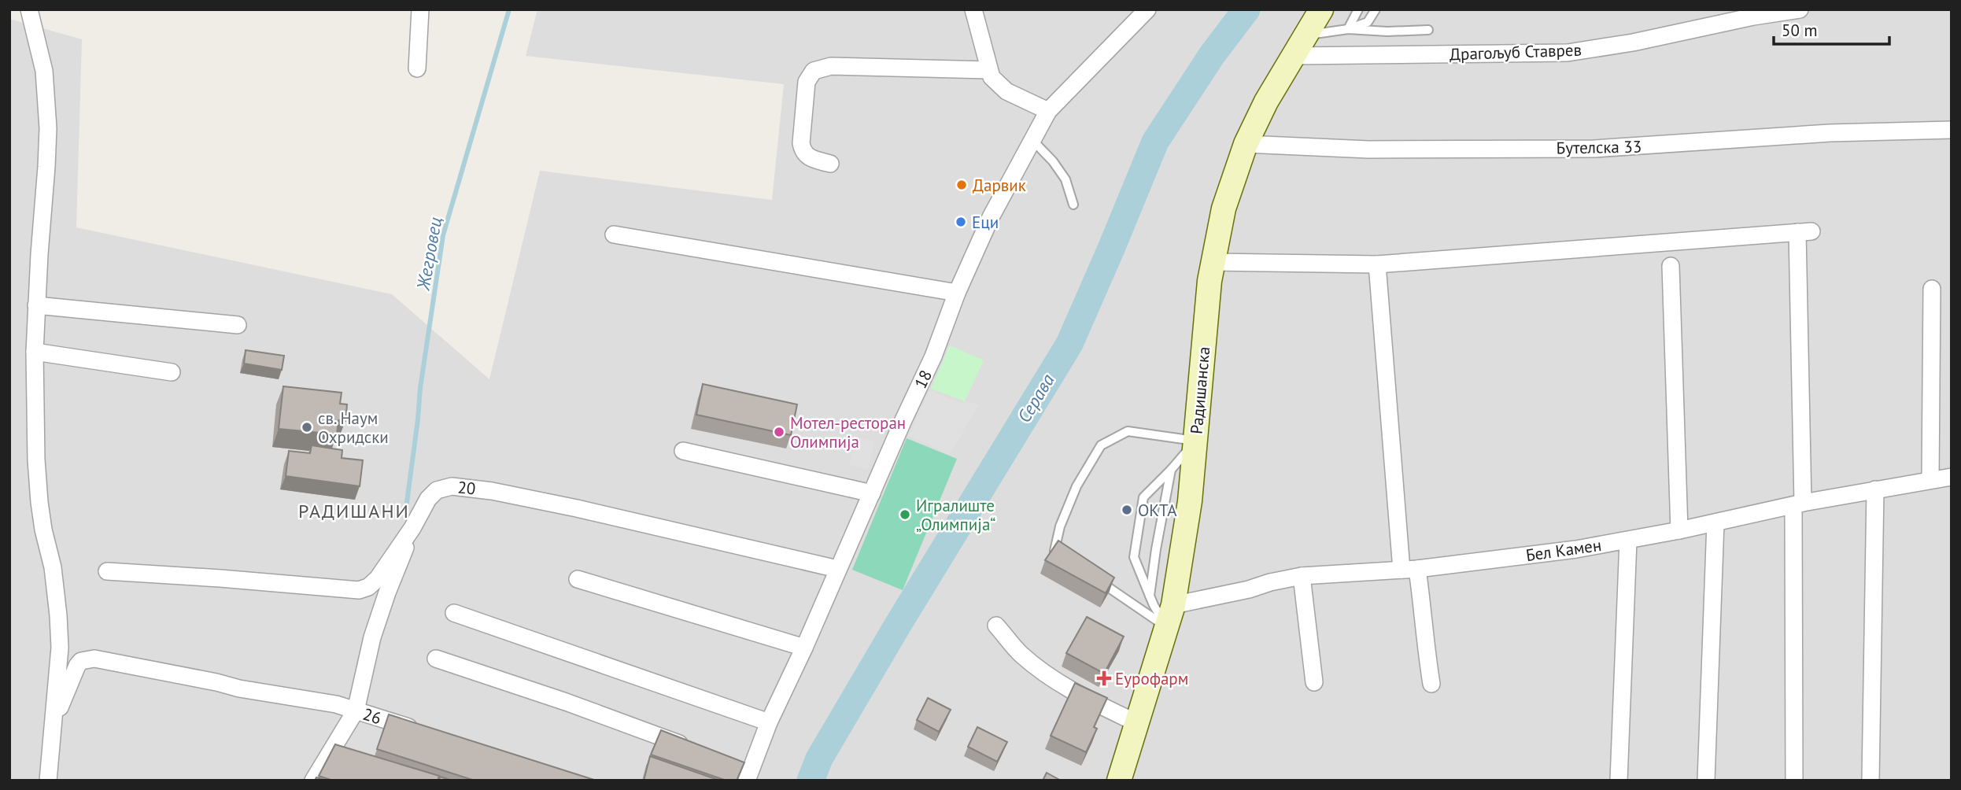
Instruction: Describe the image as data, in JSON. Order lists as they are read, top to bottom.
{
  "streets": {
    "street": [
      "Драгољуб Ставрев",
      "Бутелска 33",
      "18",
      "Радишанска",
      "20",
      "Бел Камен",
      "26"
    ]
  },
  "crossings": [
    ["Драгољуб Ставрев", "Радишанска"],
    ["Бутелска 33", "Радишанска"],
    ["18", "20"],
    ["Радишанска", "Бел Камен"]
  ],
  "districts": ["РАДИШАНИ"],
  "water": ["Жегровец", "Серава"],
  "places": {
    "other": [
      "Дарвик",
      "Еци",
      "св. Наум Охридски",
      "Мотел-ресторан Олимпија",
      "ОКТА",
      "Игралиште „Олимпија“"
    ],
    "health": ["Еурофарм"]
  },
  "scale_bar": "50 m"
}
